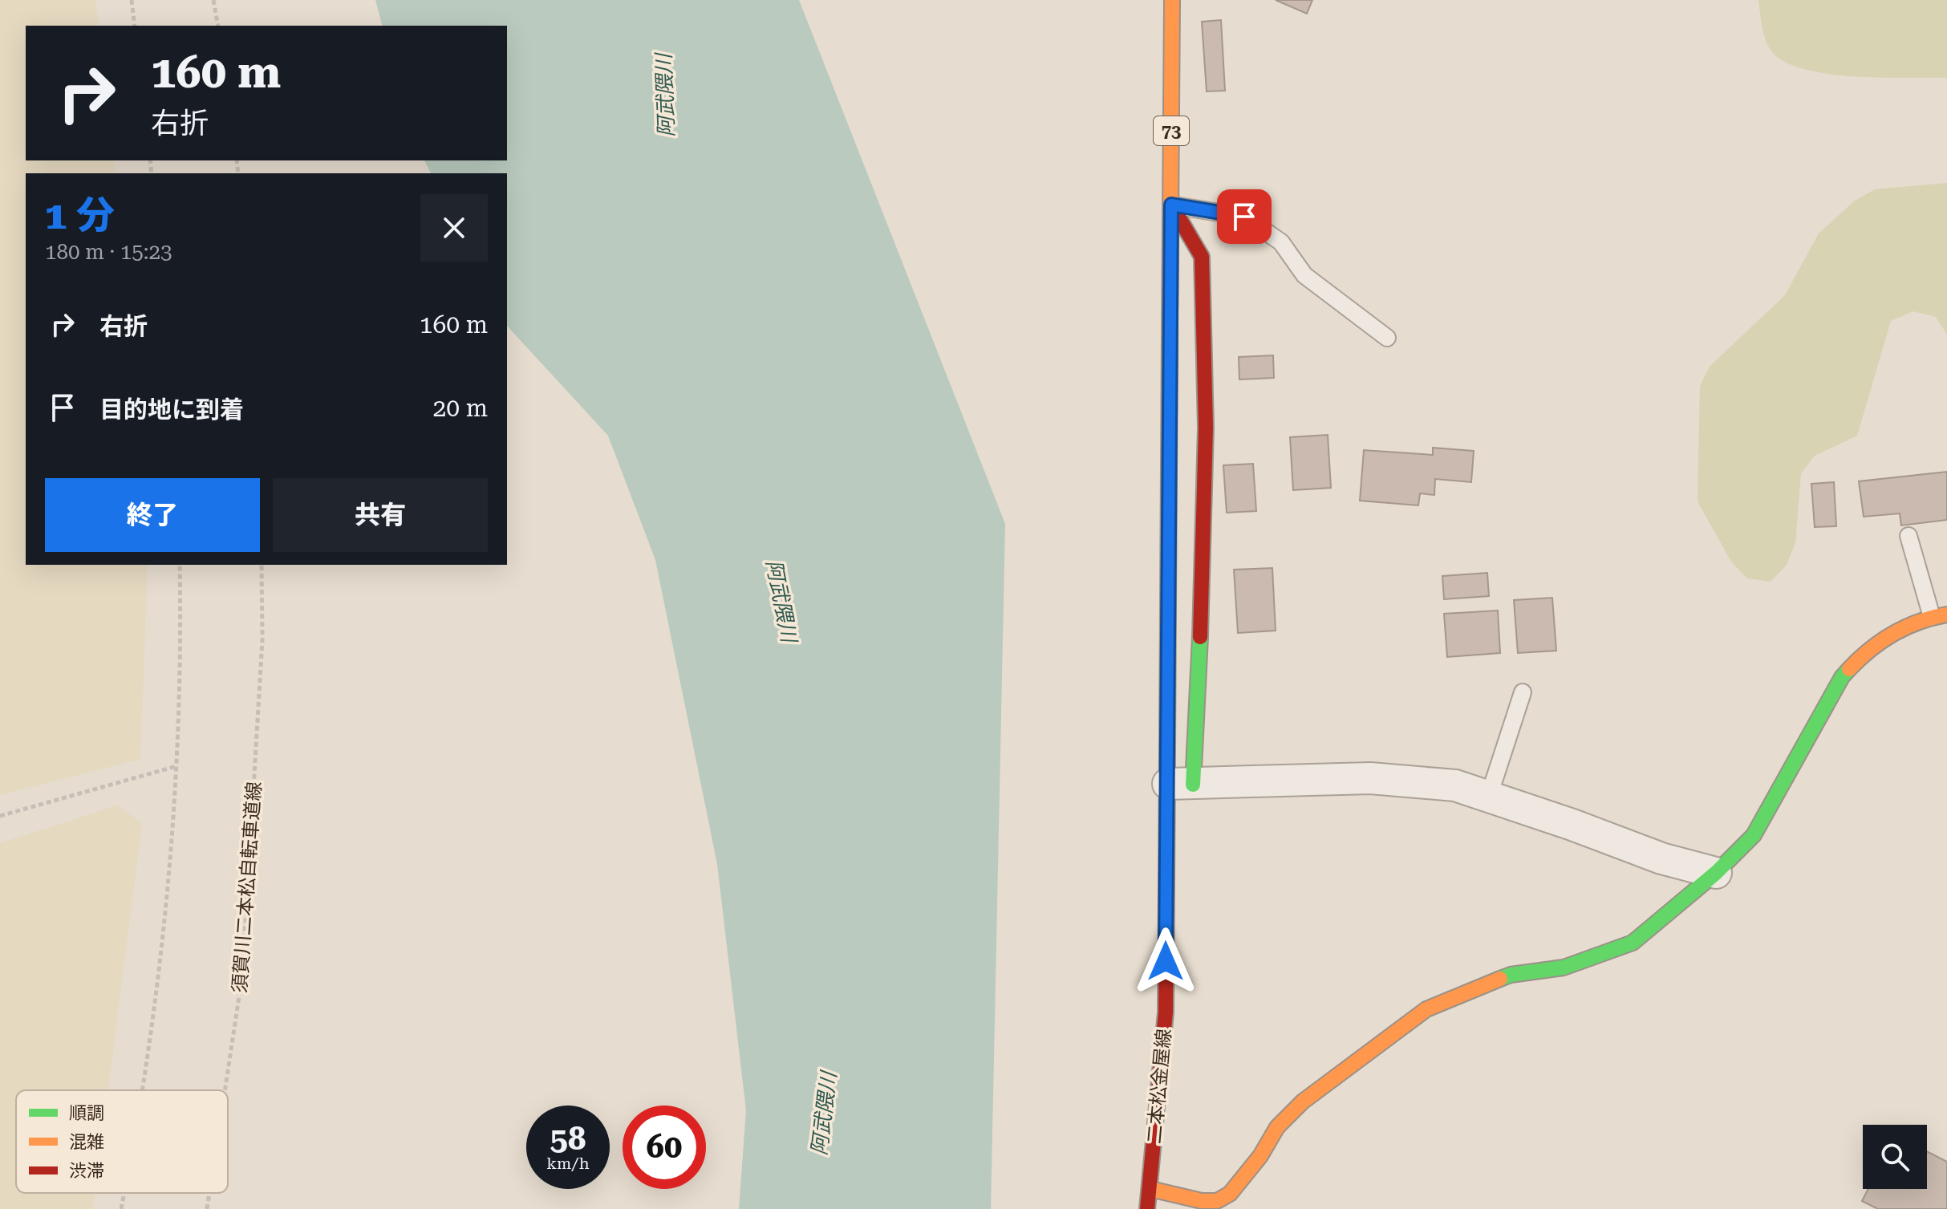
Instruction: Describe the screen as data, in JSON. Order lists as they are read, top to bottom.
{
  "streets": {
    "street": ["73", "二本松金屋線"],
    "path": ["須賀川二本松自転車道線"]
  },
  "water": ["阿武隈川"],
  "legend": ["順調", "混雑", "渋滞"],
  "page": {
    "turn": ["160 m", "右折"],
    "heading": ["1 分", "180 m · 15:23"],
    "list": [
      {
        "name": "右折",
        "value": "160 m"
      },
      {
        "name": "目的地に到着",
        "value": "20 m"
      }
    ],
    "buttons": ["終了", "共有"],
    "speed": "58 km/h",
    "limit": "60"
  }
}
